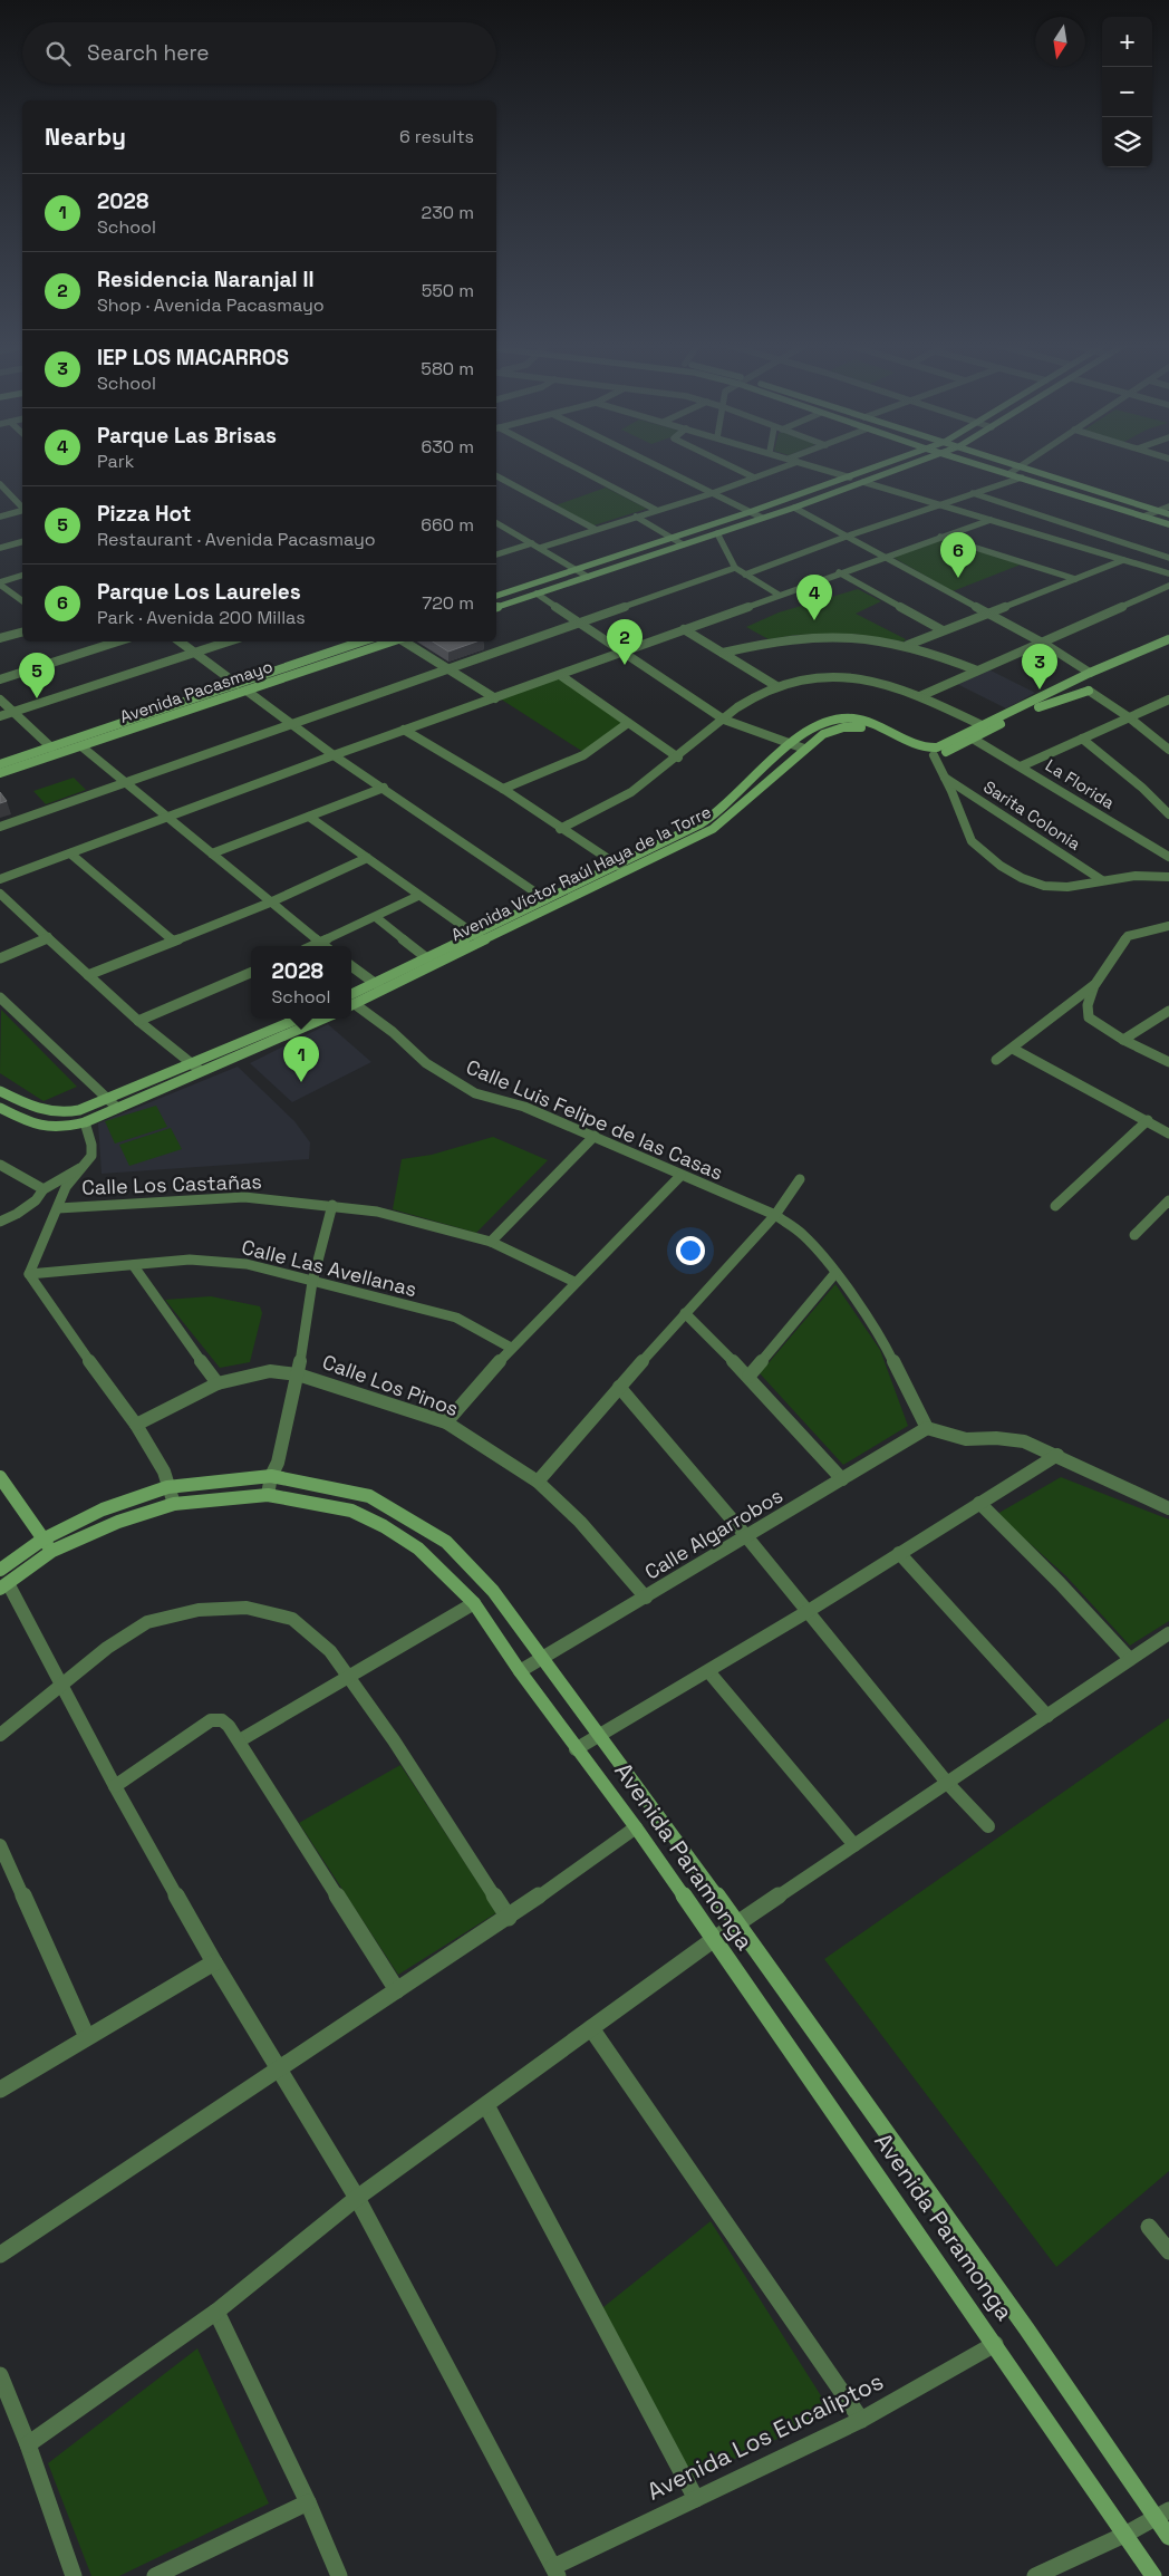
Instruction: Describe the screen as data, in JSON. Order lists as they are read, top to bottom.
{
  "streets": {
    "street": [
      "Avenida Pacasmayo",
      "La Florida",
      "Sarita Colonia",
      "Avenida Víctor Raúl Haya de la Torre",
      "Calle Luis Felipe de las Casas",
      "Calle Los Castañas",
      "Calle Las Avellanas",
      "Calle Los Pinos",
      "Calle Algarrobos",
      "Avenida Paramonga",
      "Avenida Los Eucaliptos"
    ]
  },
  "crossings": [
    ["Calle Luis Felipe de las Casas", "Calle Algarrobos"],
    ["Calle Los Pinos", "Calle Algarrobos"],
    ["Calle Algarrobos", "Avenida Paramonga"],
    ["Avenida Paramonga", "Avenida Los Eucaliptos"]
  ],
  "north": "bottom",
  "page": {
    "map_buttons": ["+", "−"],
    "search": "Search here",
    "heading": ["Nearby", "6 results"],
    "list": [
      {
        "mark": "1",
        "name": "2028",
        "note": "School",
        "value": "230 m"
      },
      {
        "mark": "2",
        "name": "Residencia Naranjal II",
        "note": "Shop · Avenida Pacasmayo",
        "value": "550 m"
      },
      {
        "mark": "3",
        "name": "IEP LOS MACARROS",
        "note": "School",
        "value": "580 m"
      },
      {
        "mark": "4",
        "name": "Parque Las Brisas",
        "note": "Park",
        "value": "630 m"
      },
      {
        "mark": "5",
        "name": "Pizza Hot",
        "note": "Restaurant · Avenida Pacasmayo",
        "value": "660 m"
      },
      {
        "mark": "6",
        "name": "Parque Los Laureles",
        "note": "Park · Avenida 200 Millas",
        "value": "720 m"
      }
    ],
    "pins": [
      "6",
      "4",
      "2",
      "3",
      "5",
      "1"
    ],
    "popup": ["2028", "School"]
  }
}
